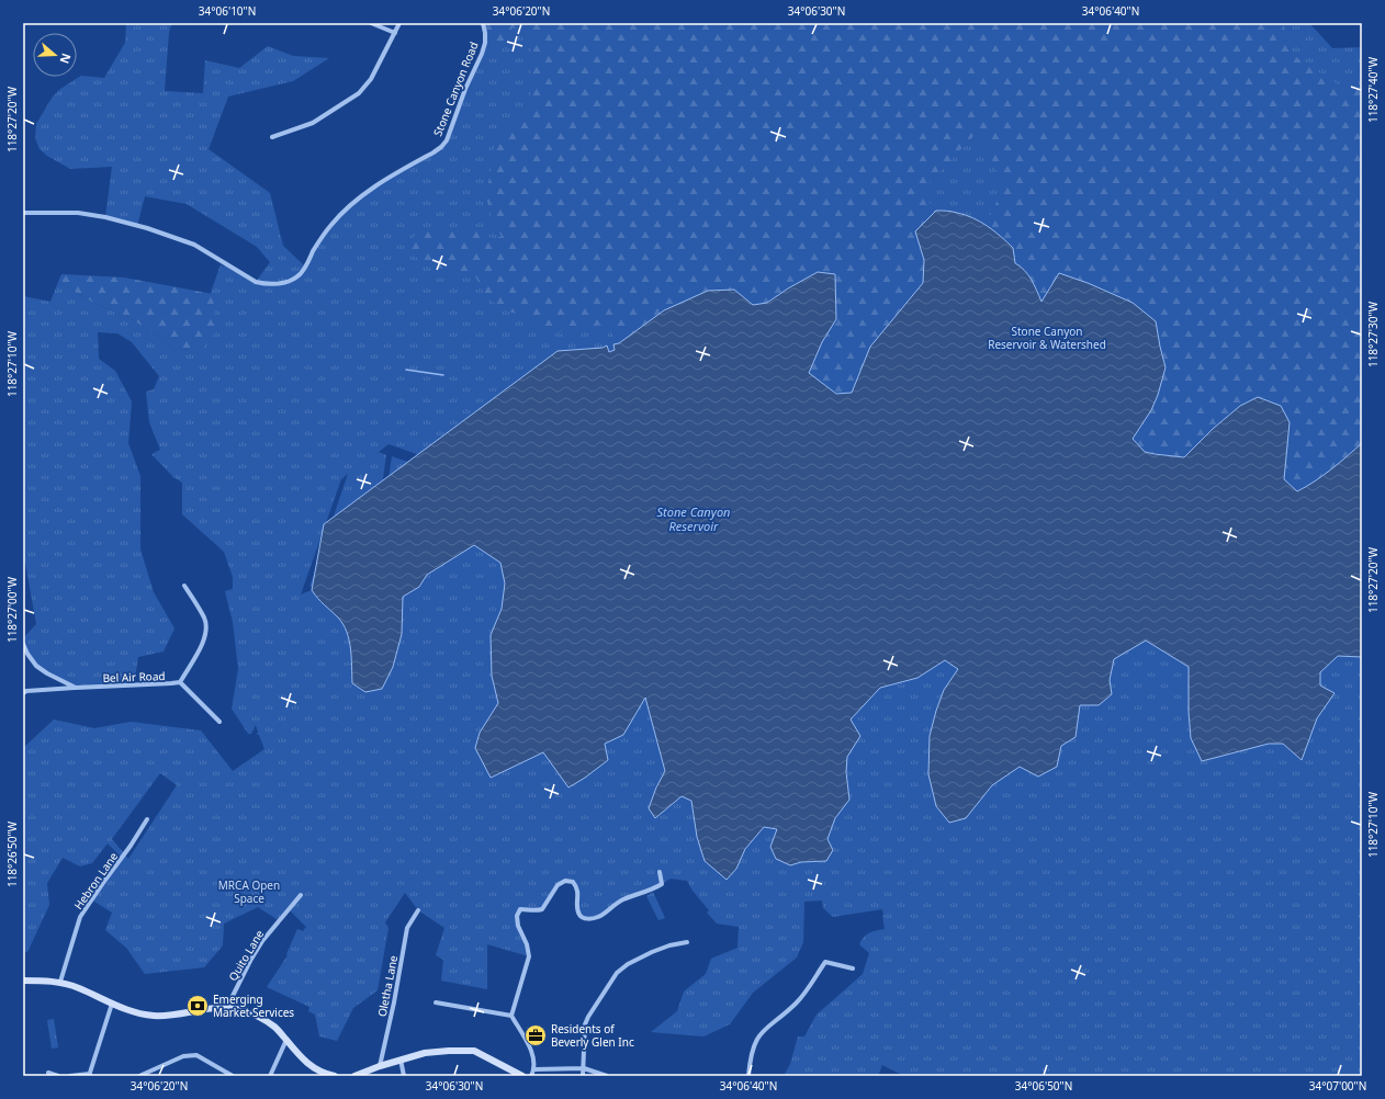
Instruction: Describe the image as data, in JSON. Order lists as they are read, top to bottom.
{
  "streets": {
    "street": [
      "Stone Canyon Road",
      "Bel Air Road",
      "Hebron Lane",
      "Quito Lane",
      "Oletha Lane"
    ]
  },
  "water": ["Stone Canyon Reservoir"],
  "parks": ["Stone Canyon Reservoir & Watershed", "MRCA Open Space"],
  "places": {
    "bank": ["Emerging Market Services"],
    "office": ["Residents of Beverly Glen Inc"]
  },
  "north": "right",
  "coordinates": [
    "34°06'10\"N",
    "34°06'20\"N",
    "34°06'30\"N",
    "34°06'40\"N",
    "118°27'40\"W",
    "118°27'20\"W",
    "118°27'30\"W",
    "118°27'10\"W",
    "118°27'00\"W",
    "118°26'50\"W",
    "34°06'50\"N",
    "34°07'00\"N"
  ]
}
